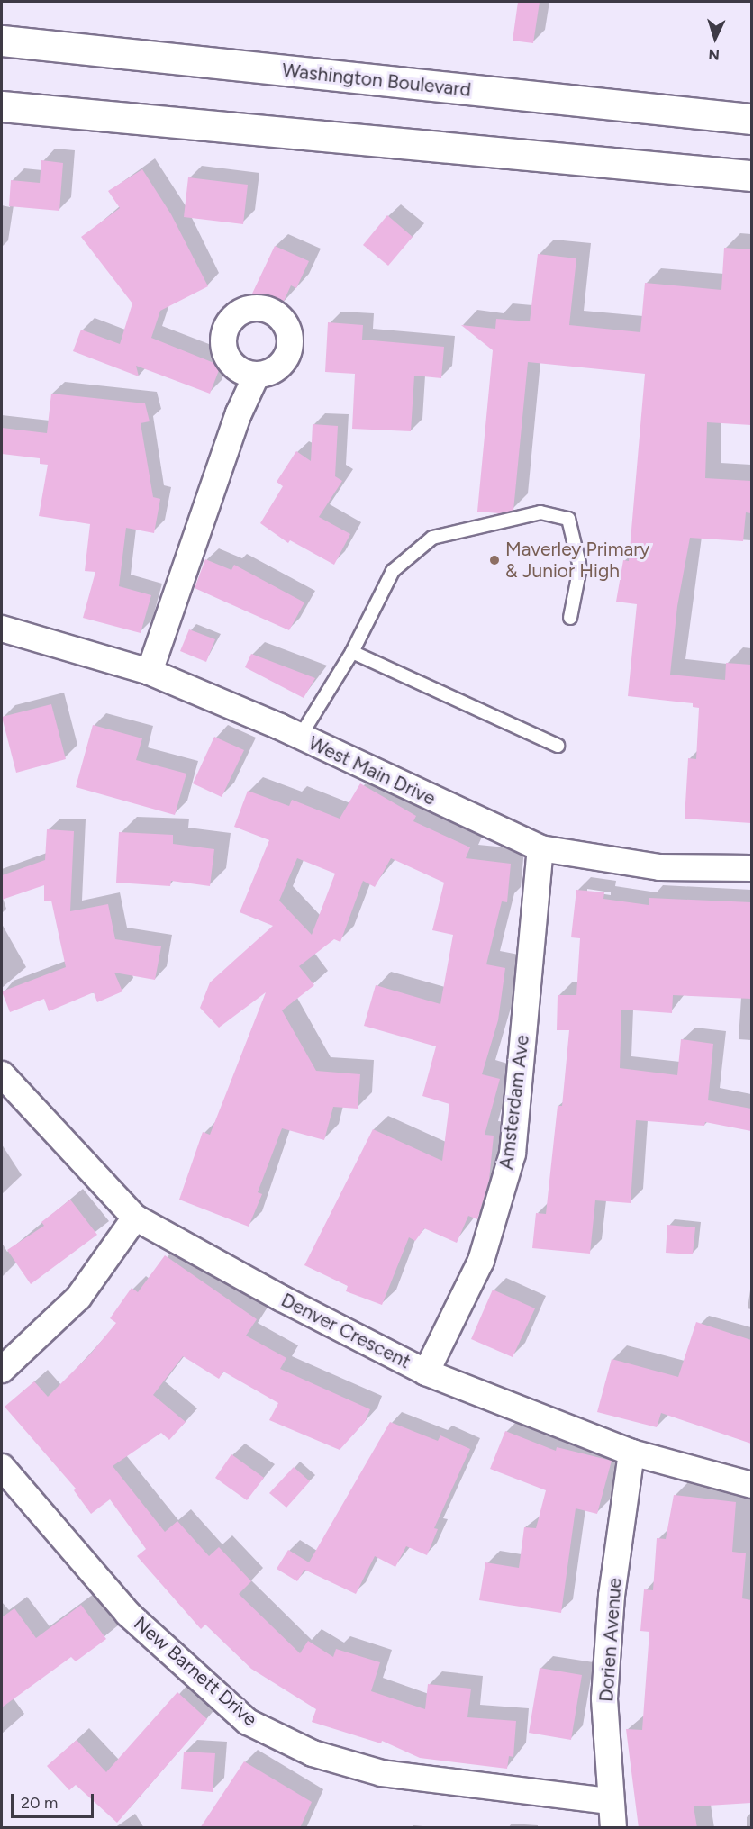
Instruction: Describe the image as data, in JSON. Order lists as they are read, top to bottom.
{
  "streets": {
    "highway": ["Washington Boulevard"],
    "street": [
      "West Main Drive",
      "Amsterdam Ave",
      "Denver Crescent",
      "Dorien Avenue",
      "New Barnett Drive"
    ]
  },
  "crossings": [
    ["West Main Drive", "Amsterdam Ave"],
    ["Amsterdam Ave", "Denver Crescent"],
    ["Denver Crescent", "Dorien Avenue"],
    ["Dorien Avenue", "New Barnett Drive"]
  ],
  "places": ["Maverley Primary & Junior High"],
  "scale_bar": "20 m",
  "north": "bottom"
}
